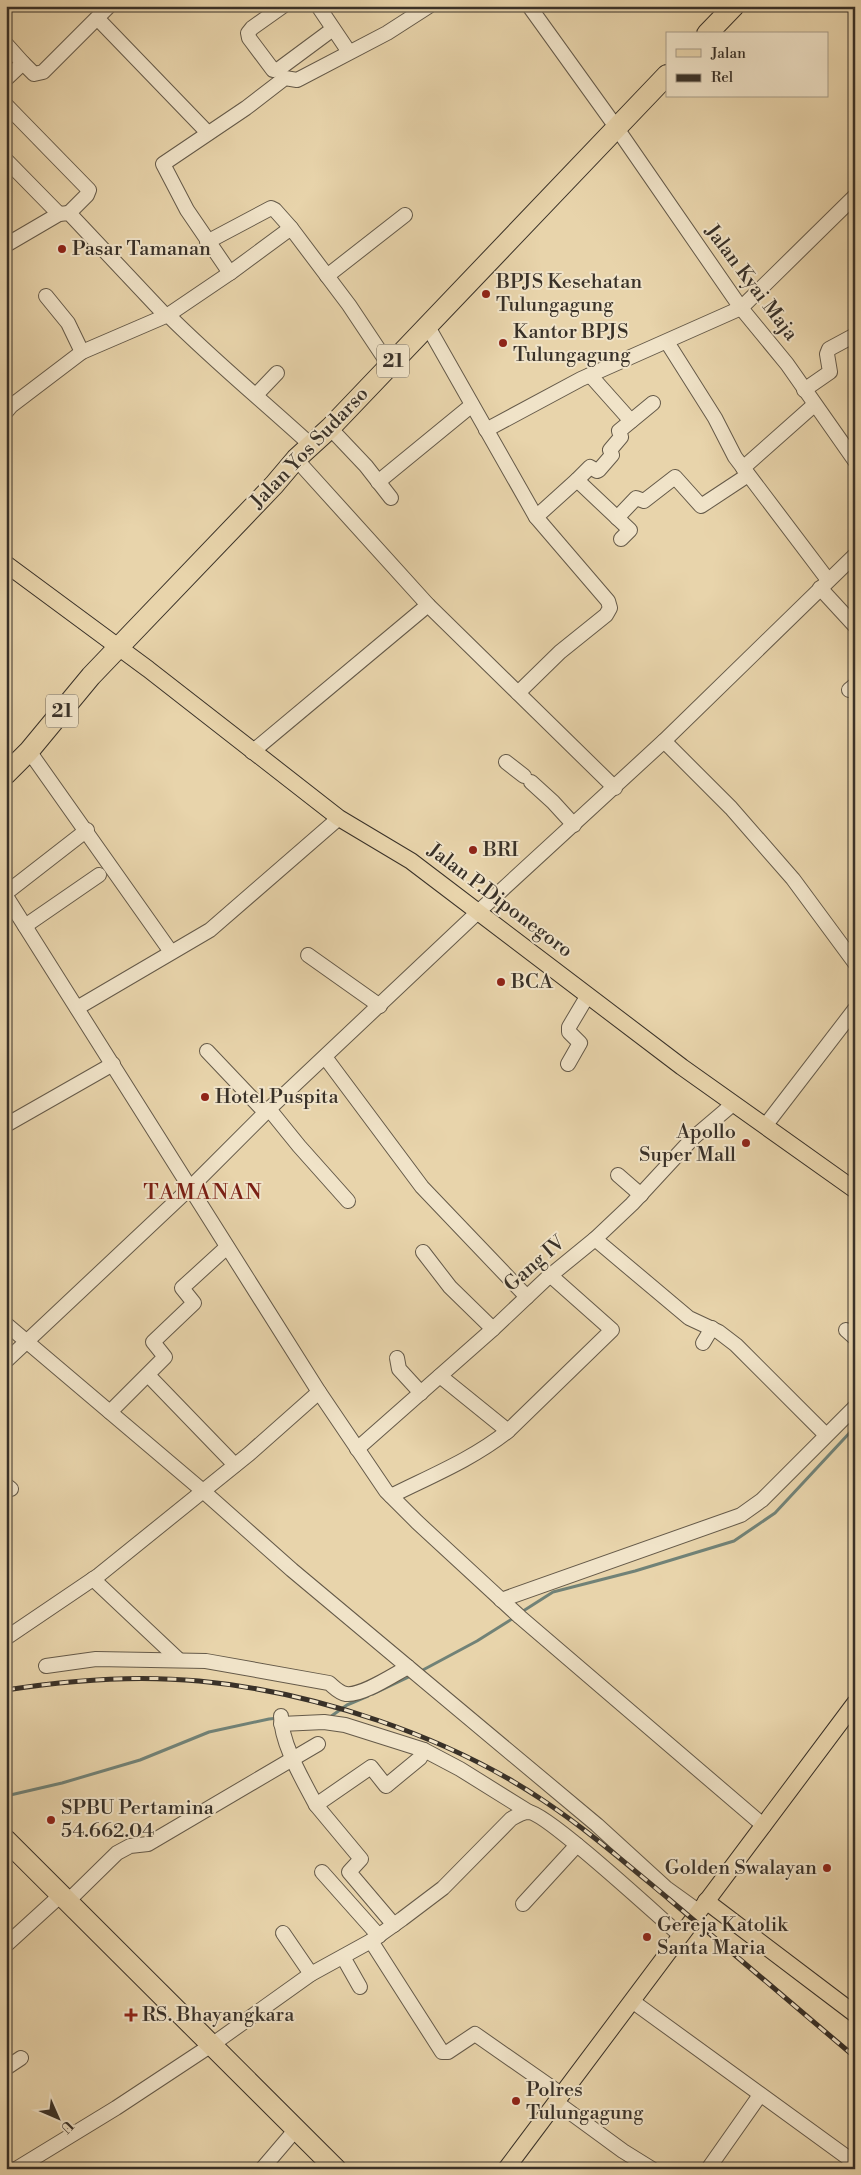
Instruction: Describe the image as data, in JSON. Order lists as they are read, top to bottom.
{
  "streets": {
    "highway": ["21", "Jalan Yos Sudarso"],
    "main road": ["Jalan P.Diponegoro"],
    "street": ["Jalan Kyai Maja", "Gang IV"]
  },
  "crossings": [
    ["Jalan Kyai Maja", "Jalan Yos Sudarso"],
    ["21", "Jalan Yos Sudarso"],
    ["21", "Jalan P.Diponegoro"],
    ["Jalan Yos Sudarso", "Jalan P.Diponegoro"],
    ["Jalan P.Diponegoro", "Gang IV"]
  ],
  "districts": ["TAMANAN"],
  "places": {
    "other": [
      "Pasar Tamanan",
      "BPJS Kesehatan Tulungagung",
      "Kantor BPJS Tulungagung",
      "BRI",
      "BCA",
      "Hotel Puspita",
      "Apollo Super Mall",
      "SPBU Pertamina 54.662.04",
      "Golden Swalayan",
      "Gereja Katolik Santa Maria",
      "Polres Tulungagung"
    ],
    "health": ["RS. Bhayangkara"]
  },
  "legend": ["Jalan", "Rel"],
  "north": "bottom right"
}
